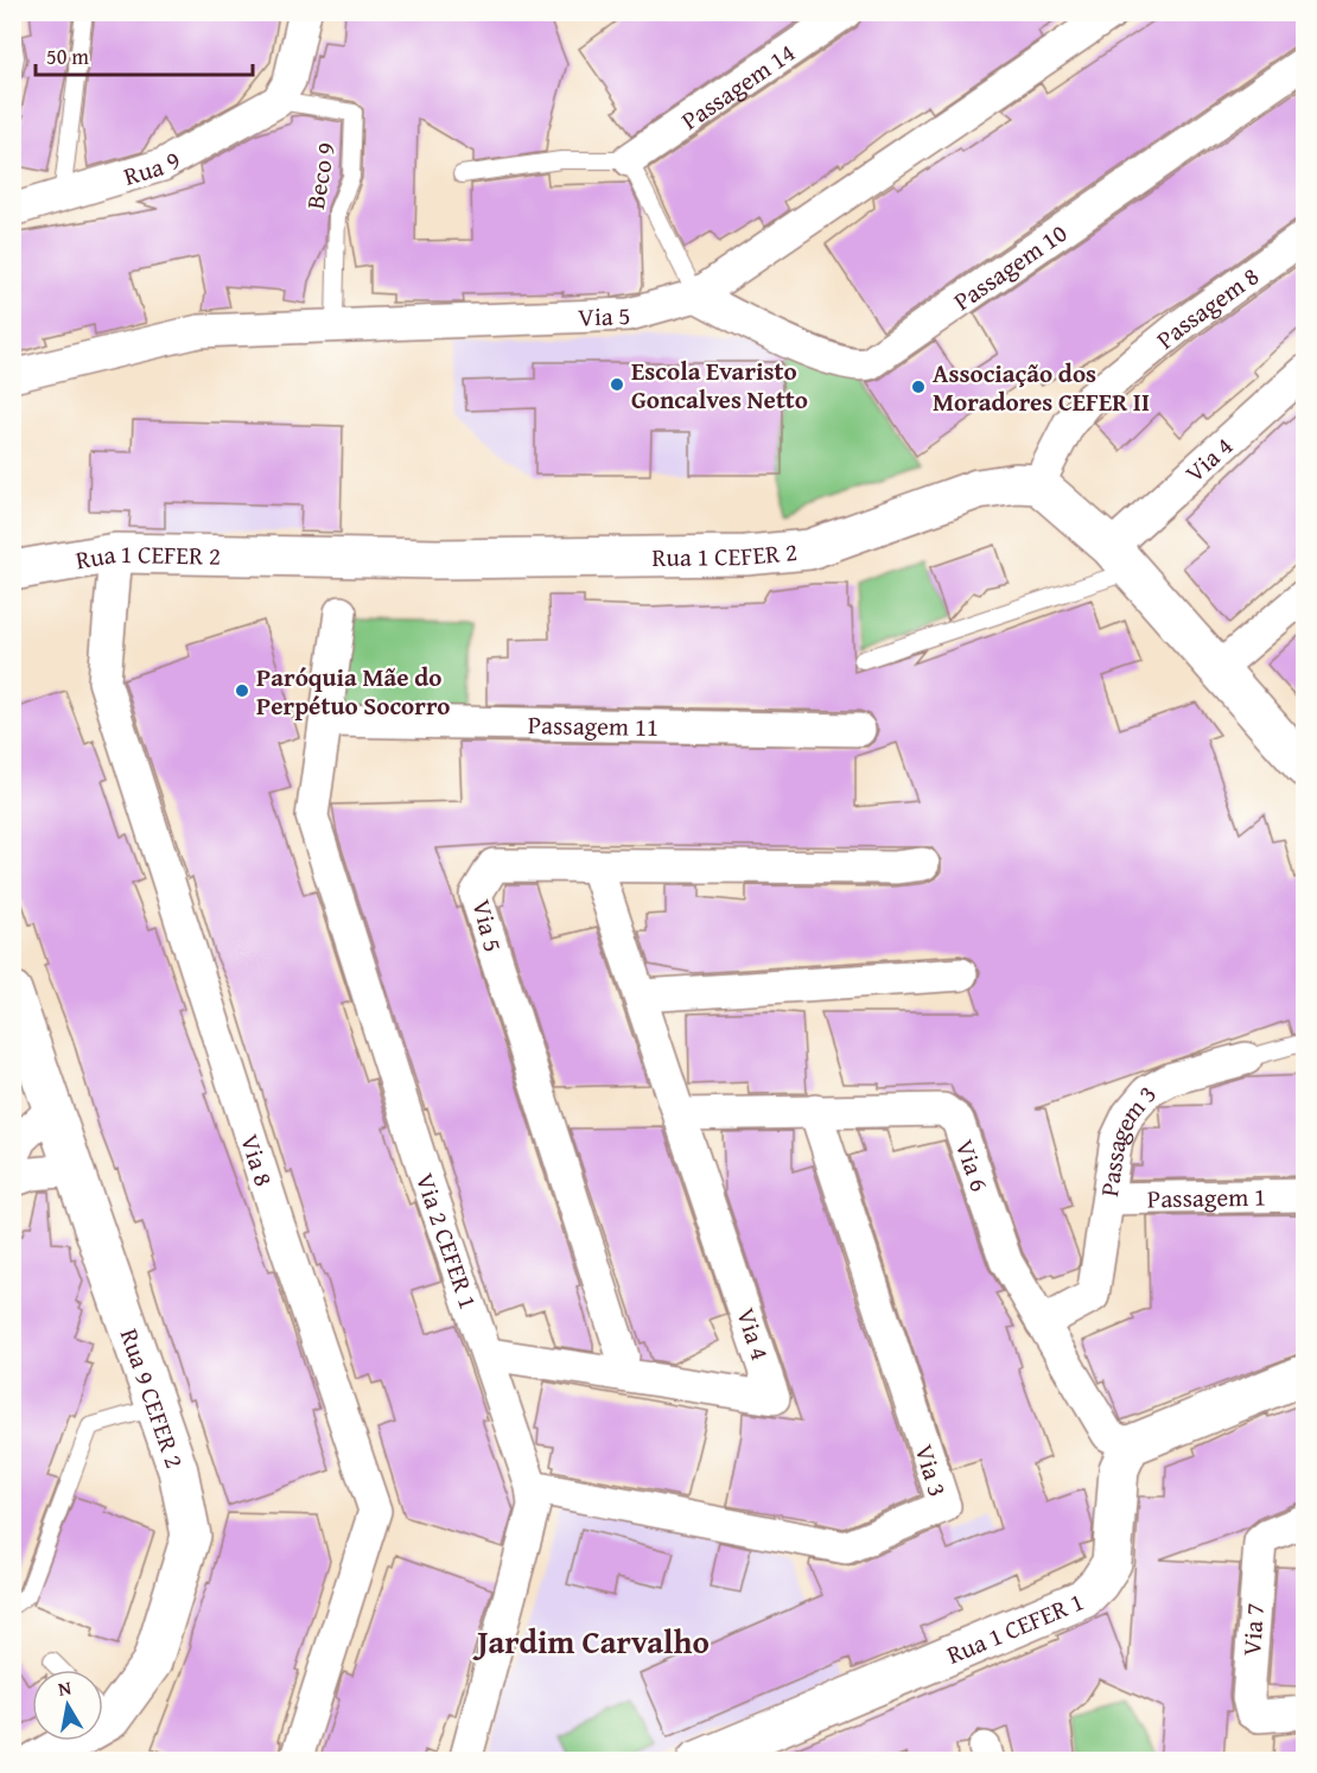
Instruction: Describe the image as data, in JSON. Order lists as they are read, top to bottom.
{
  "streets": {
    "street": [
      "Passagem 14",
      "Rua 9",
      "Passagem 10",
      "Passagem 8",
      "Via 5",
      "Via 4",
      "Rua 1 CEFER 2",
      "Passagem 11",
      "Passagem 3",
      "Via 8",
      "Via 6",
      "Passagem 1",
      "Via 2 CEFER 1",
      "Rua 9 CEFER 2",
      "Via 3",
      "Rua 1 CEFER 1",
      "Via 7"
    ],
    "lane": ["Beco 9"]
  },
  "crossings": [
    ["Rua 9", "Beco 9"],
    ["Beco 9", "Via 5"],
    ["Passagem 10", "Via 5"],
    ["Passagem 8", "Rua 1 CEFER 2"],
    ["Via 5", "Via 4"],
    ["Via 4", "Via 6"],
    ["Via 4", "Via 2 CEFER 1"],
    ["Rua 1 CEFER 2", "Via 8"],
    ["Passagem 11", "Via 2 CEFER 1"],
    ["Passagem 3", "Via 6"],
    ["Passagem 3", "Passagem 1"],
    ["Via 6", "Via 3"],
    ["Via 6", "Rua 1 CEFER 1"],
    ["Via 2 CEFER 1", "Via 3"]
  ],
  "districts": ["Jardim Carvalho"],
  "places": ["Escola Evaristo Goncalves Netto", "Associação dos Moradores CEFER II", "Paróquia Mãe do Perpétuo Socorro"],
  "scale_bar": "50 m",
  "north": "top"
}
